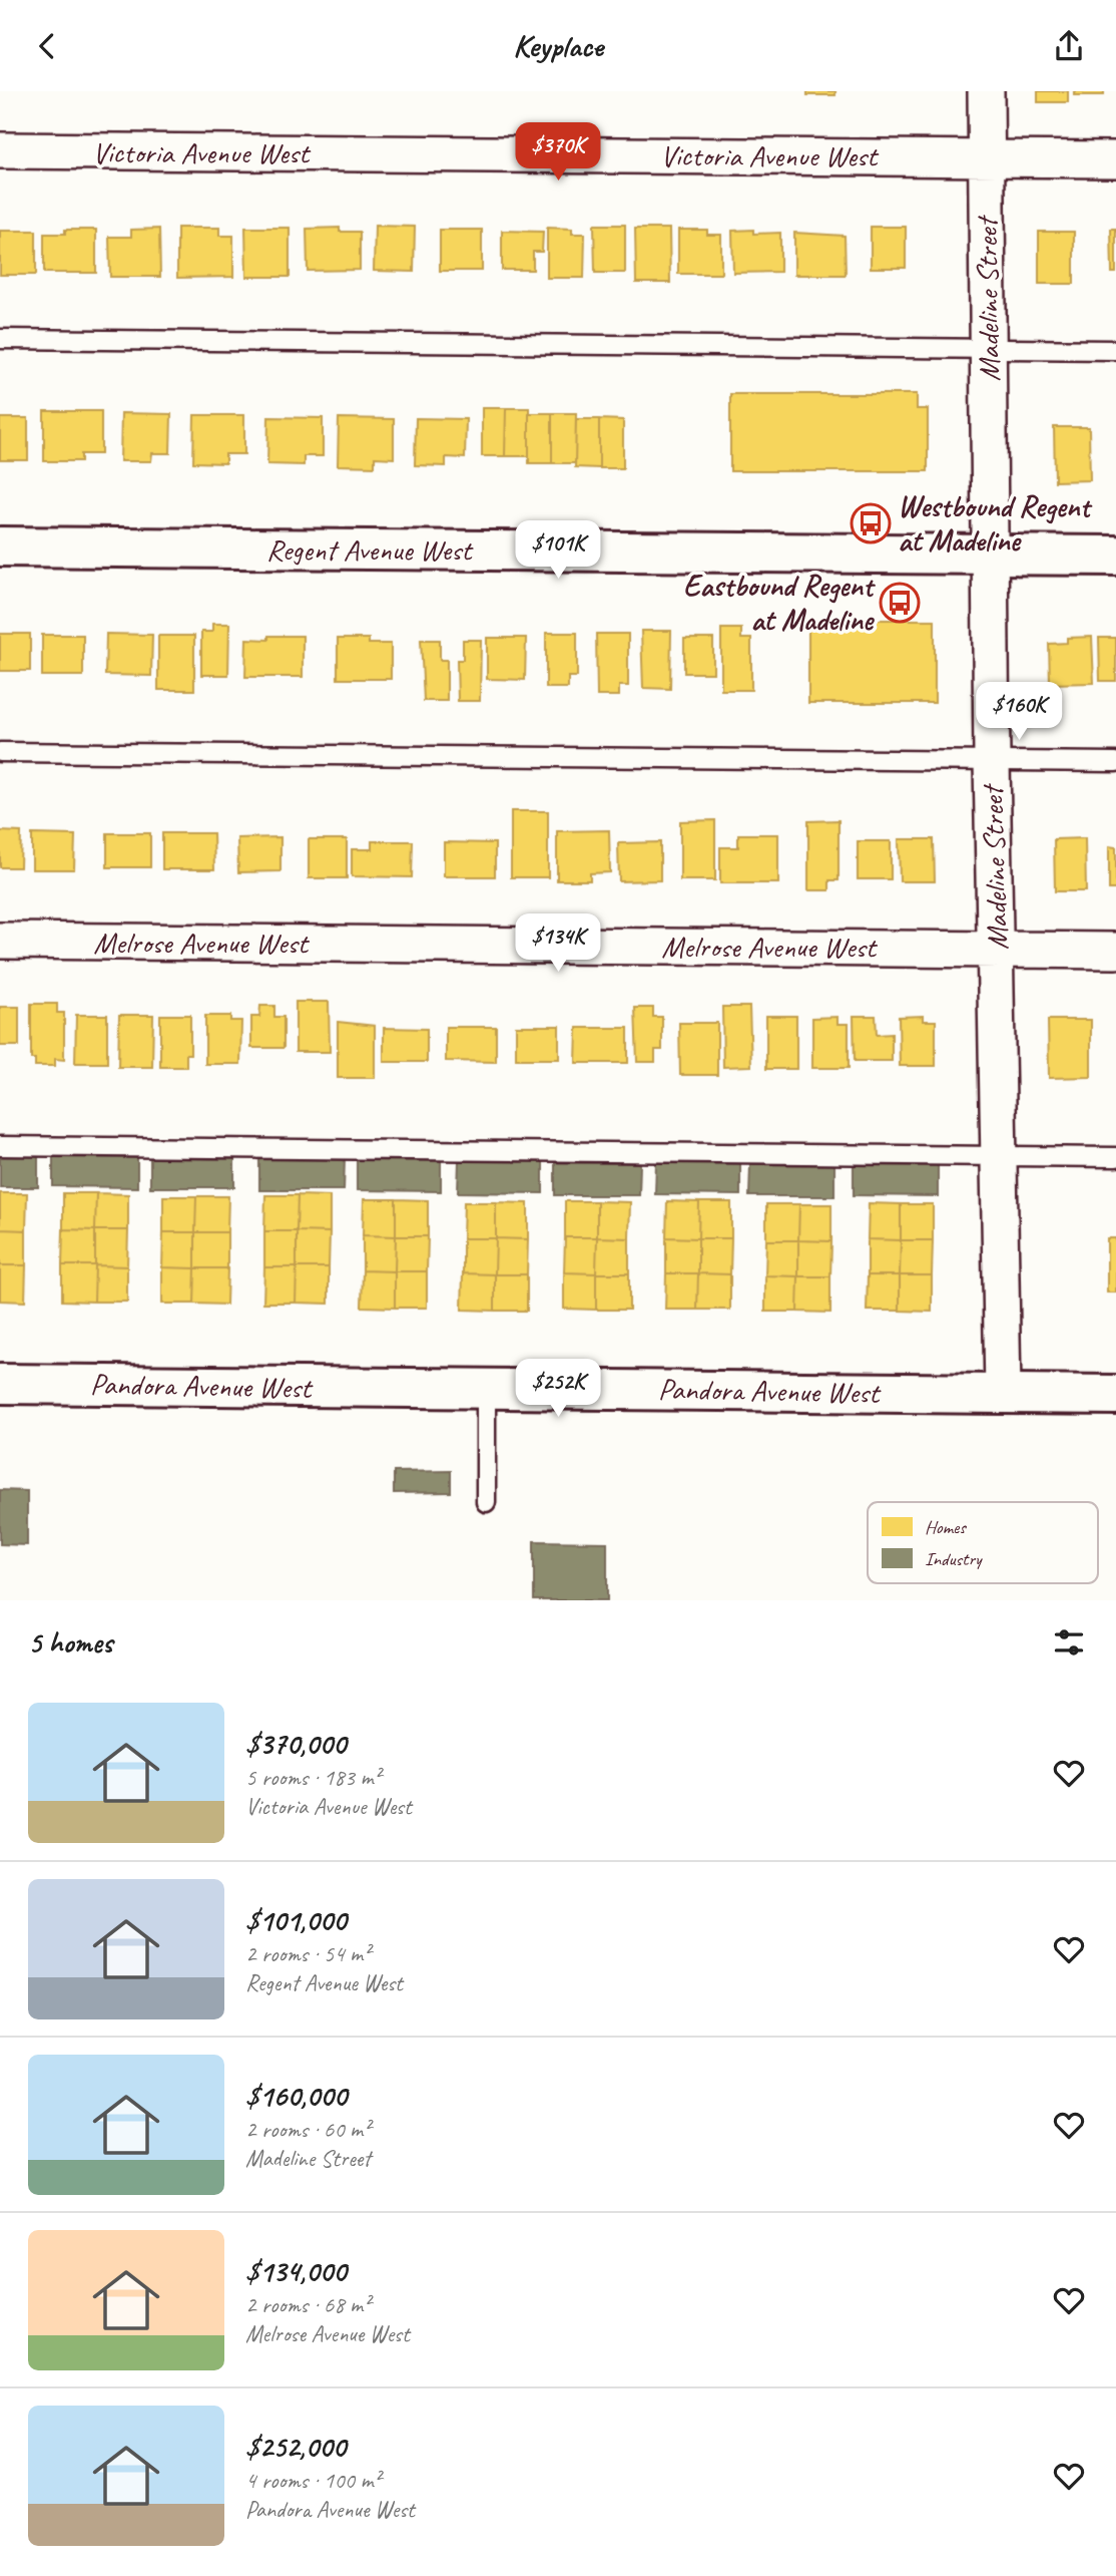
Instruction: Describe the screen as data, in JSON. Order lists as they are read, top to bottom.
{
  "streets": {
    "street": [
      "Victoria Avenue West",
      "Madeline Street",
      "Regent Avenue West",
      "Melrose Avenue West",
      "Pandora Avenue West"
    ]
  },
  "crossings": [
    ["Victoria Avenue West", "Madeline Street"],
    ["Madeline Street", "Regent Avenue West"],
    ["Madeline Street", "Melrose Avenue West"],
    ["Madeline Street", "Pandora Avenue West"]
  ],
  "places": {
    "bus stop": ["Westbound Regent at Madeline", "Eastbound Regent at Madeline"]
  },
  "legend": ["Homes", "Industry"],
  "page": {
    "header": "Keyplace",
    "price": [
      "$370K",
      "$101K",
      "$160K",
      "$134K",
      "$252K"
    ],
    "heading": "5 homes",
    "list": [
      {
        "name": "$370,000",
        "note": "5 rooms · 183 m² · Victoria Avenue West"
      },
      {
        "name": "$101,000",
        "note": "2 rooms · 54 m² · Regent Avenue West"
      },
      {
        "name": "$160,000",
        "note": "2 rooms · 60 m² · Madeline Street"
      },
      {
        "name": "$134,000",
        "note": "2 rooms · 68 m² · Melrose Avenue West"
      },
      {
        "name": "$252,000",
        "note": "4 rooms · 100 m² · Pandora Avenue West"
      }
    ]
  }
}
